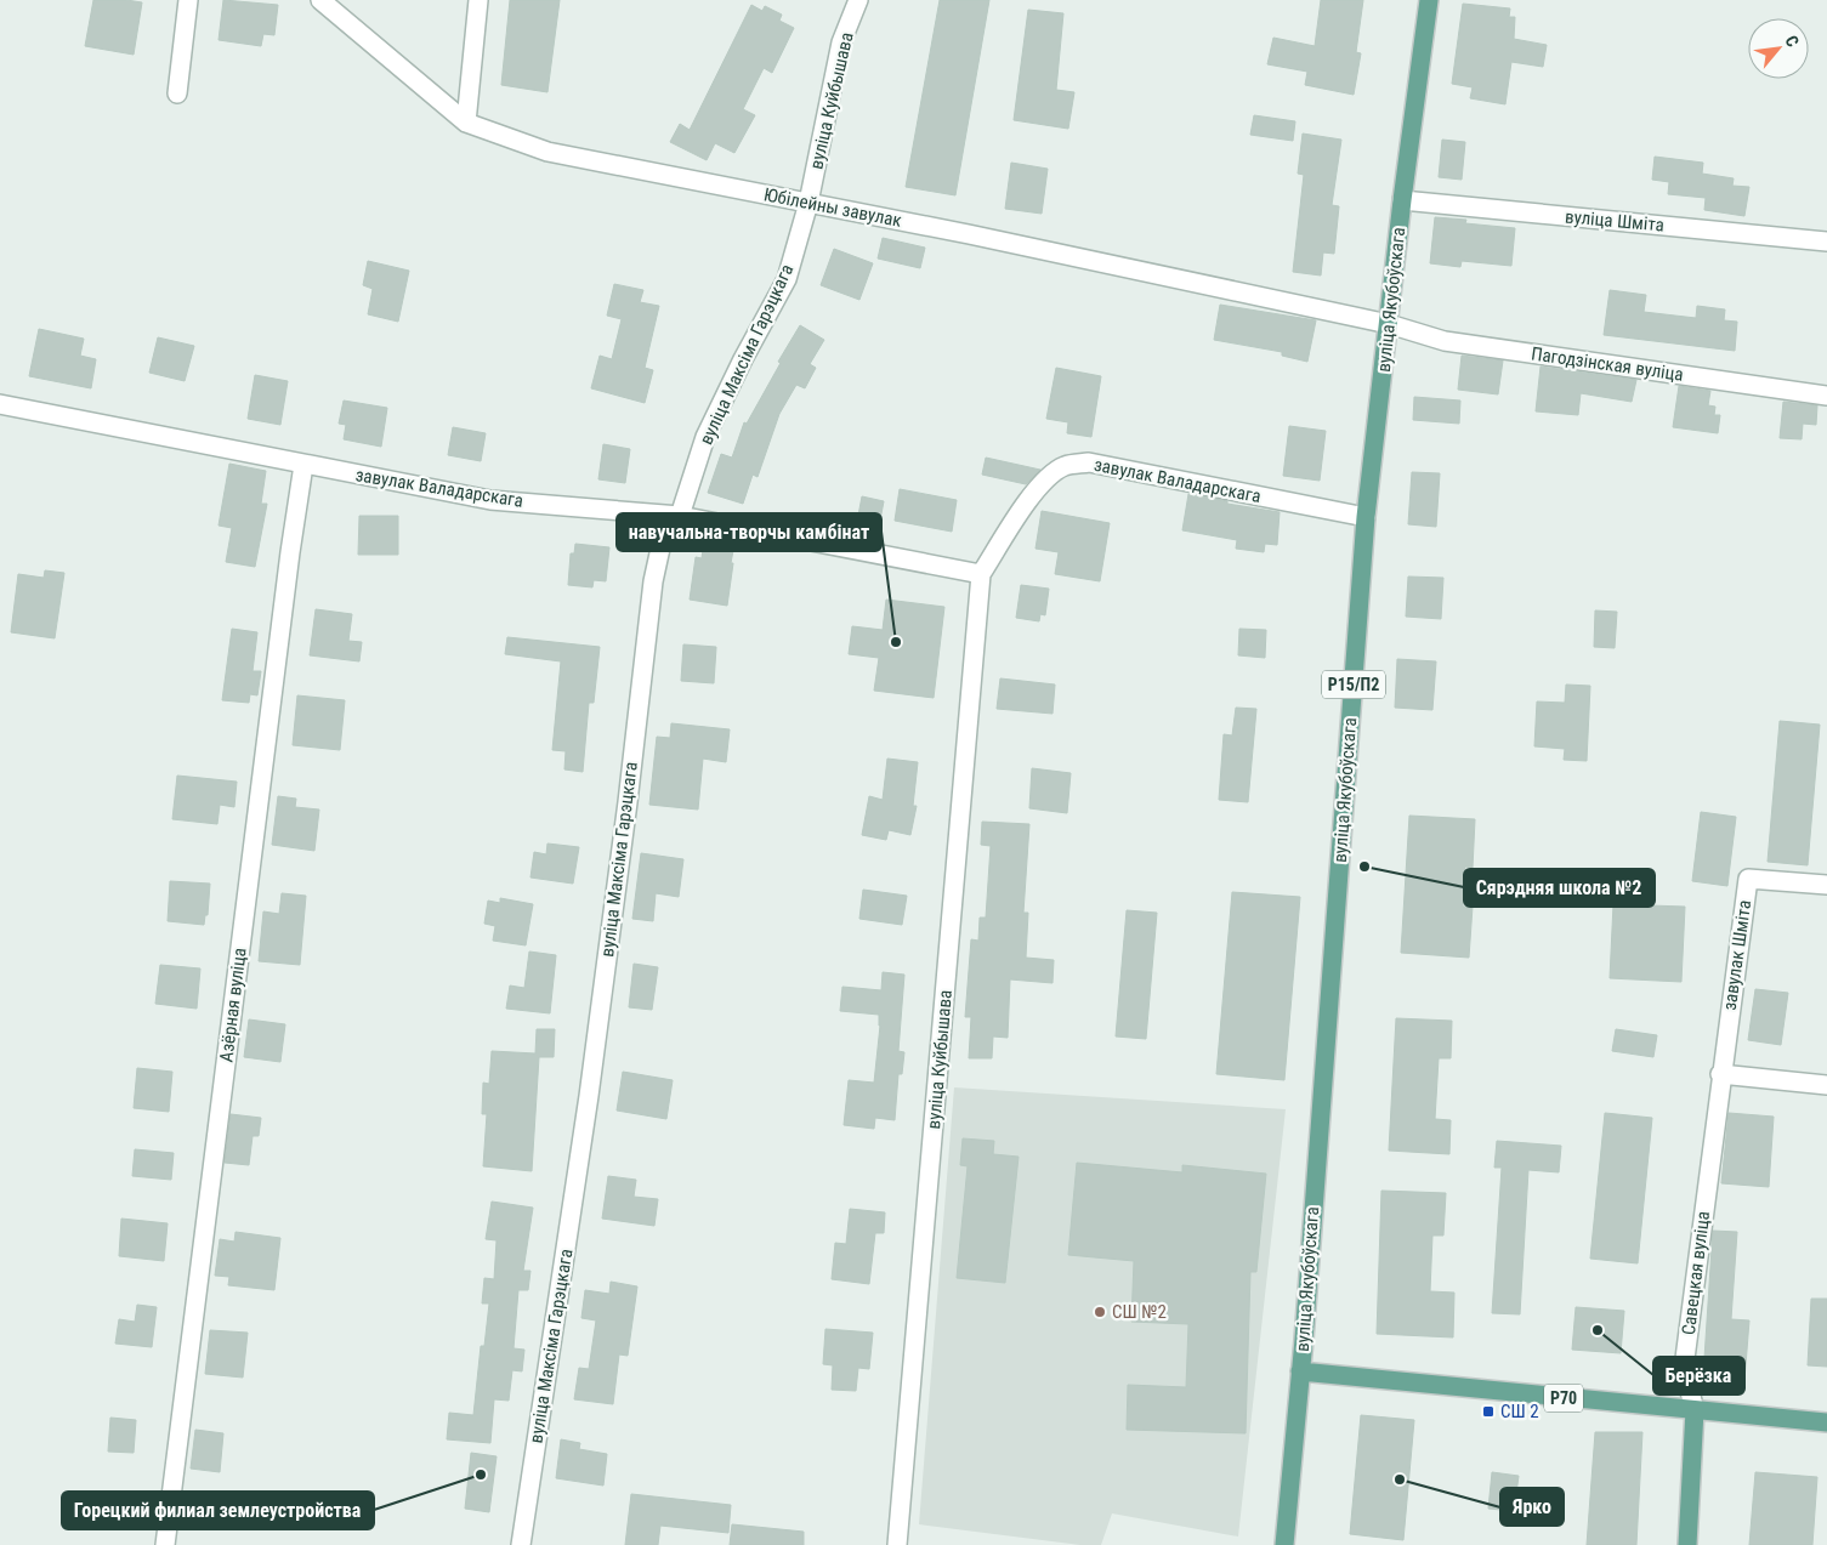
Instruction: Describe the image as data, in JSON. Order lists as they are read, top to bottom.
{
  "streets": {
    "main road": [
      "вуліца Якубоўскага",
      "Р15/П2",
      "Савецкая вуліца",
      "Р70"
    ],
    "street": [
      "вуліца Куйбышава",
      "Юбілейны завулак",
      "вуліца Шміта",
      "вуліца Максіма Гарэцкага",
      "Пагодзінская вуліца",
      "завулак Валадарскага",
      "завулак Шміта",
      "Азёрная вуліца"
    ]
  },
  "crossings": [
    ["вуліца Куйбышава", "Юбілейны завулак"],
    ["вуліца Куйбышава", "вуліца Максіма Гарэцкага"],
    ["вуліца Куйбышава", "завулак Валадарскага"],
    ["Юбілейны завулак", "вуліца Якубоўскага"],
    ["Юбілейны завулак", "вуліца Максіма Гарэцкага"],
    ["Юбілейны завулак", "Пагодзінская вуліца"],
    ["вуліца Шміта", "вуліца Якубоўскага"],
    ["вуліца Якубоўскага", "Пагодзінская вуліца"],
    ["вуліца Якубоўскага", "завулак Валадарскага"],
    ["вуліца Якубоўскага", "Р70"],
    ["вуліца Максіма Гарэцкага", "завулак Валадарскага"],
    ["завулак Валадарскага", "Азёрная вуліца"],
    ["завулак Шміта", "Савецкая вуліца"],
    ["Савецкая вуліца", "Р70"]
  ],
  "places": {
    "other": [
      "навучальна-творчы камбінат",
      "Сярэдняя школа №2",
      "СШ №2",
      "Берёзка",
      "Горецкий филиал землеустройства",
      "Ярко"
    ],
    "transit": ["СШ 2"]
  },
  "north": "top right"
}
